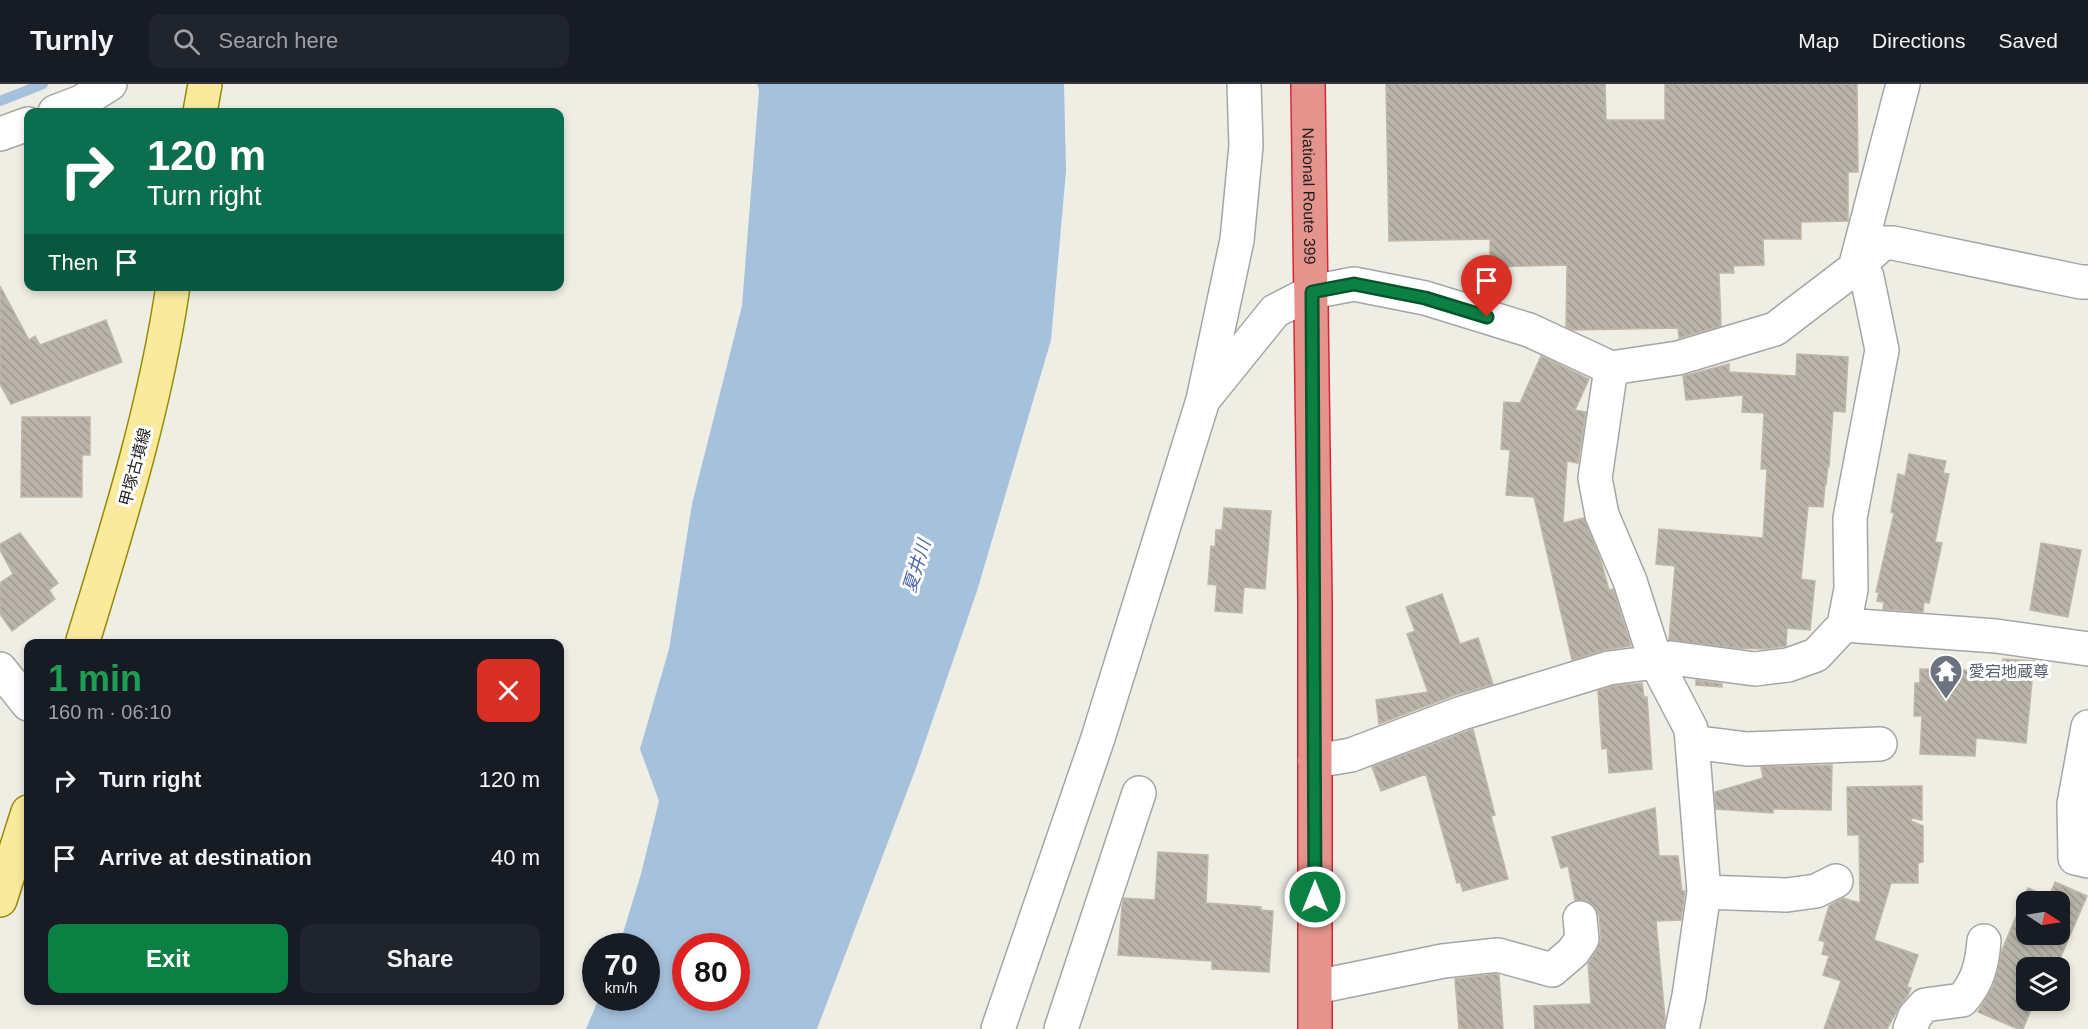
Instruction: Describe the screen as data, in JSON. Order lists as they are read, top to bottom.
{
  "streets": {
    "highway": ["National Route 399"],
    "main road": ["甲塚古墳線"]
  },
  "water": ["夏井川"],
  "places": {
    "temple": ["愛宕地蔵尊"]
  },
  "north": "right",
  "page": {
    "header": "Turnly",
    "search": "Search here",
    "nav": ["Map", "Directions", "Saved"],
    "turn": ["120 m", "Turn right"],
    "then": "Then",
    "heading": ["1 min", "160 m · 06:10"],
    "list": [
      {
        "name": "Turn right",
        "value": "120 m"
      },
      {
        "name": "Arrive at destination",
        "value": "40 m"
      }
    ],
    "buttons": ["Exit", "Share"],
    "speed": "70 km/h",
    "limit": "80"
  }
}
